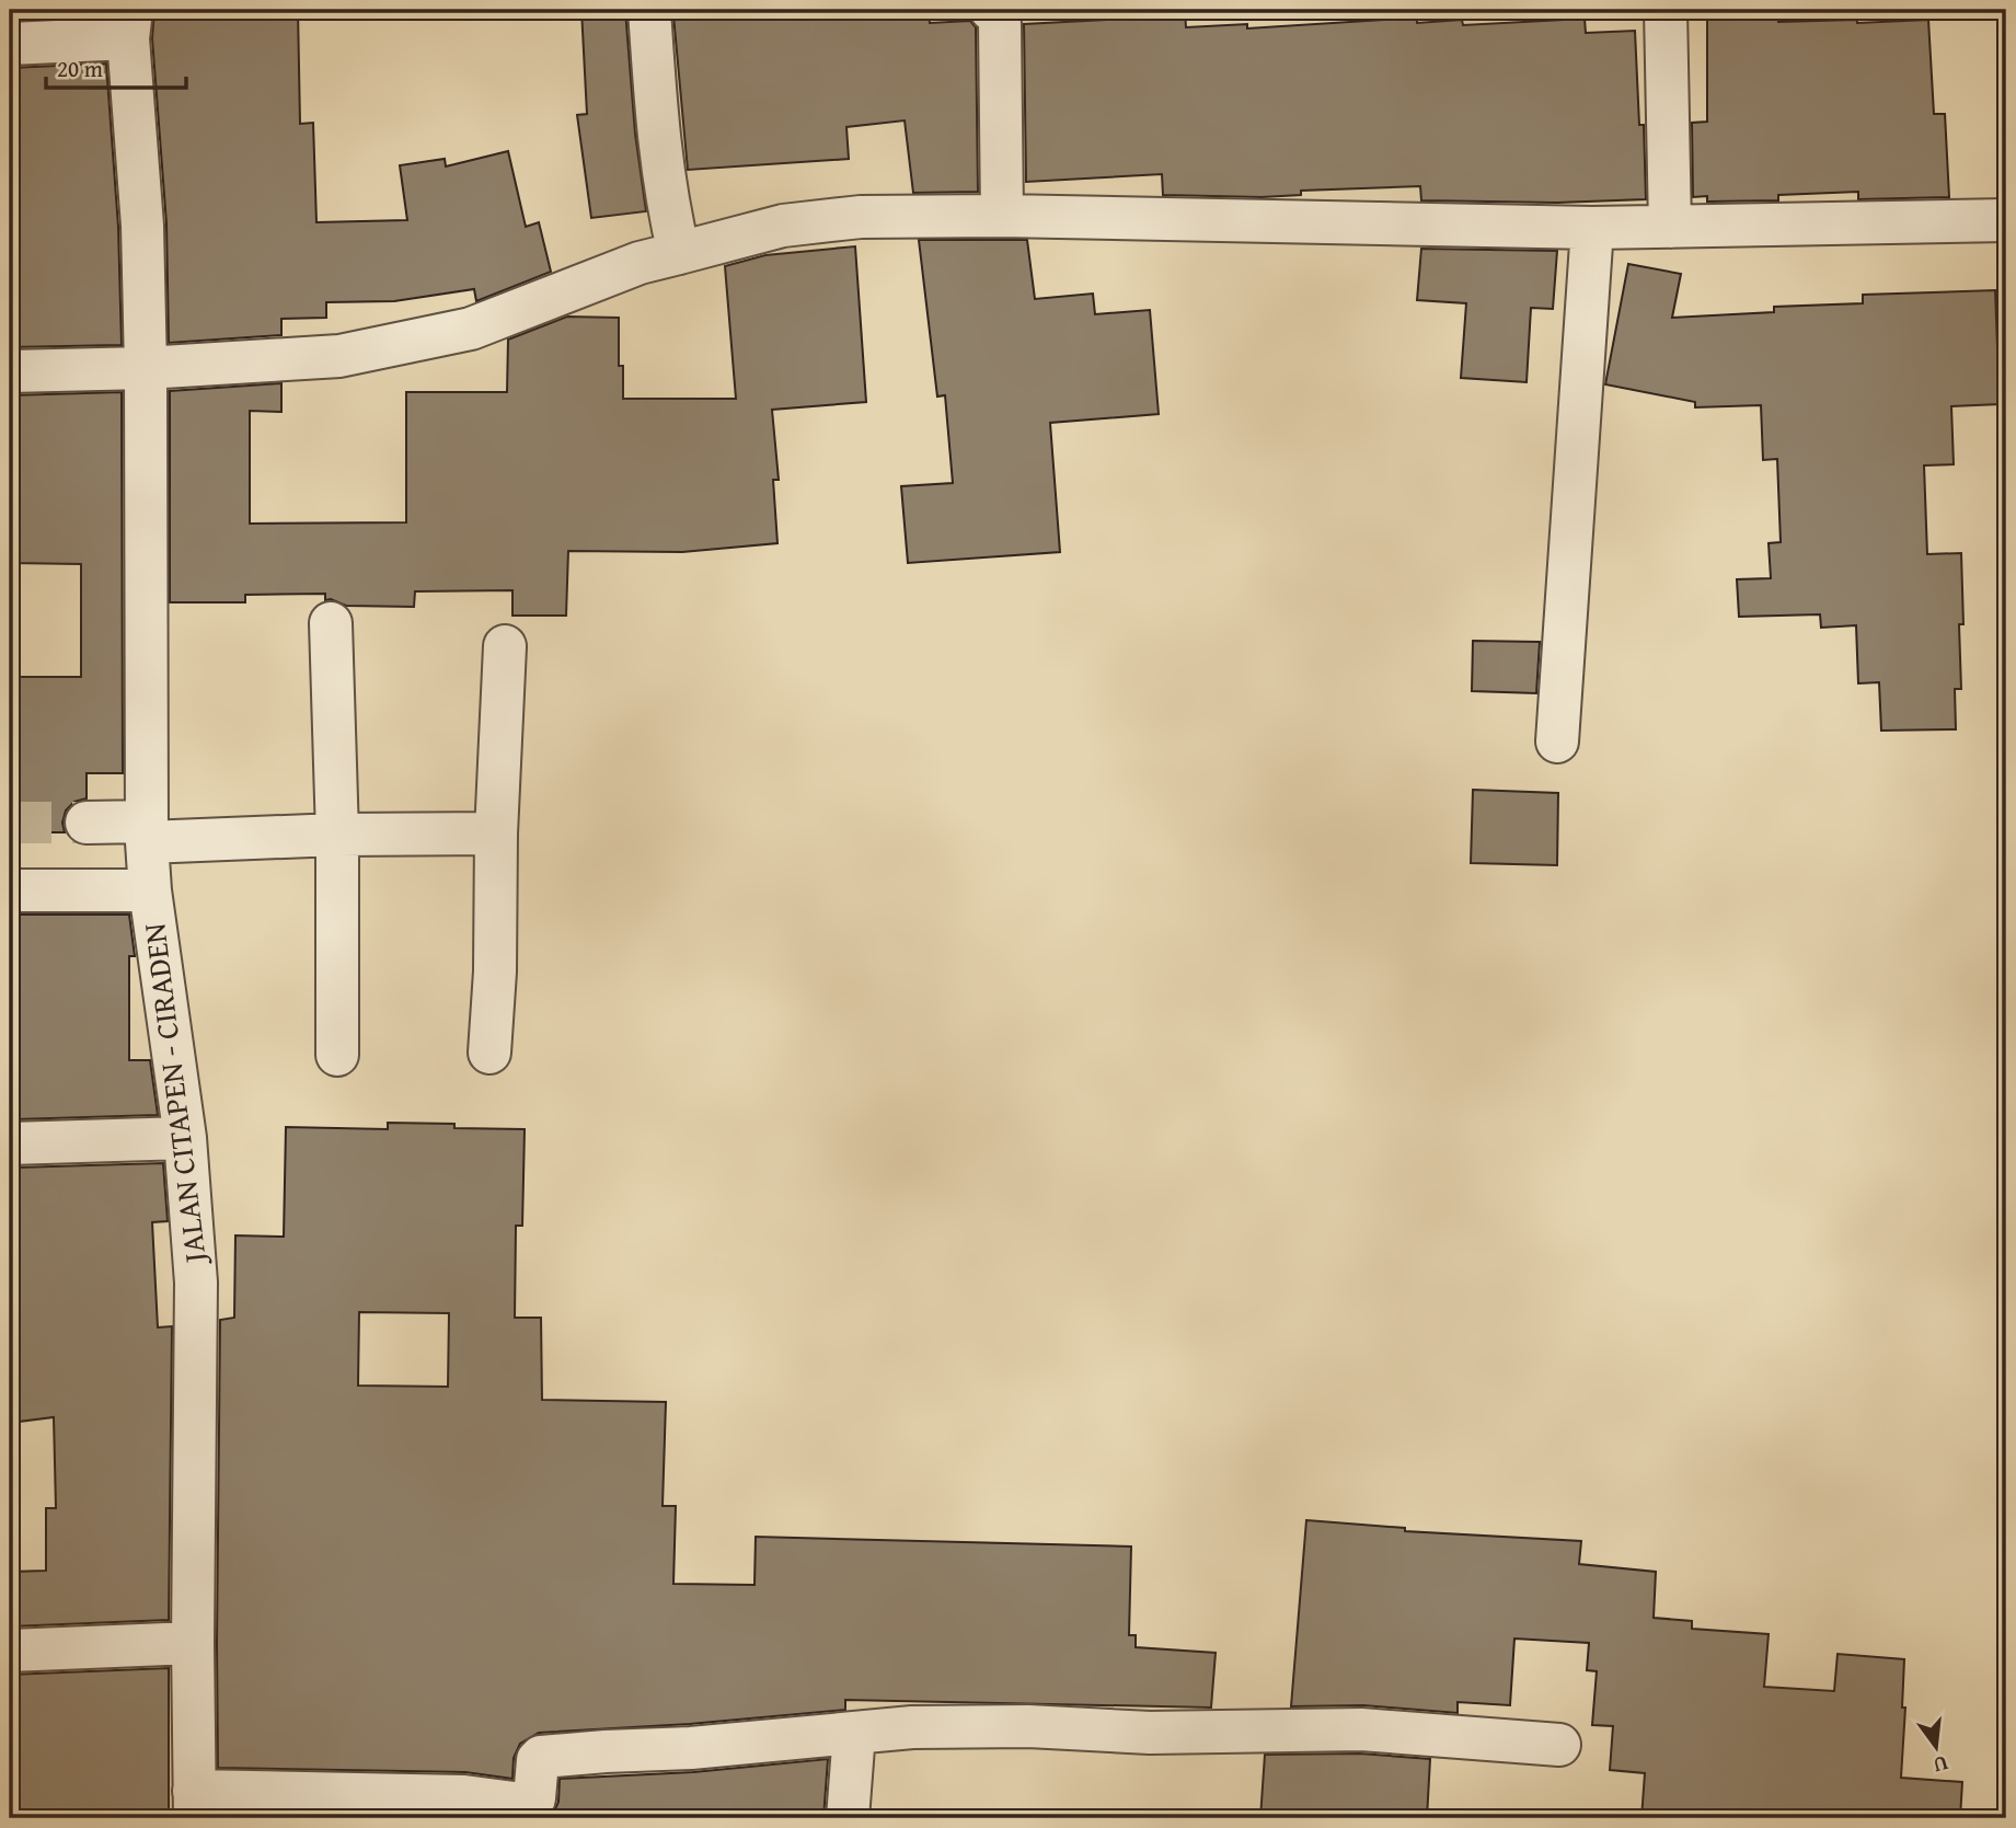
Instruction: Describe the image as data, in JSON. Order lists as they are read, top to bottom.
{
  "streets": {
    "street": ["JALAN CITAPEN - CIRADEN"]
  },
  "scale_bar": "20 m",
  "north": "bottom"
}
